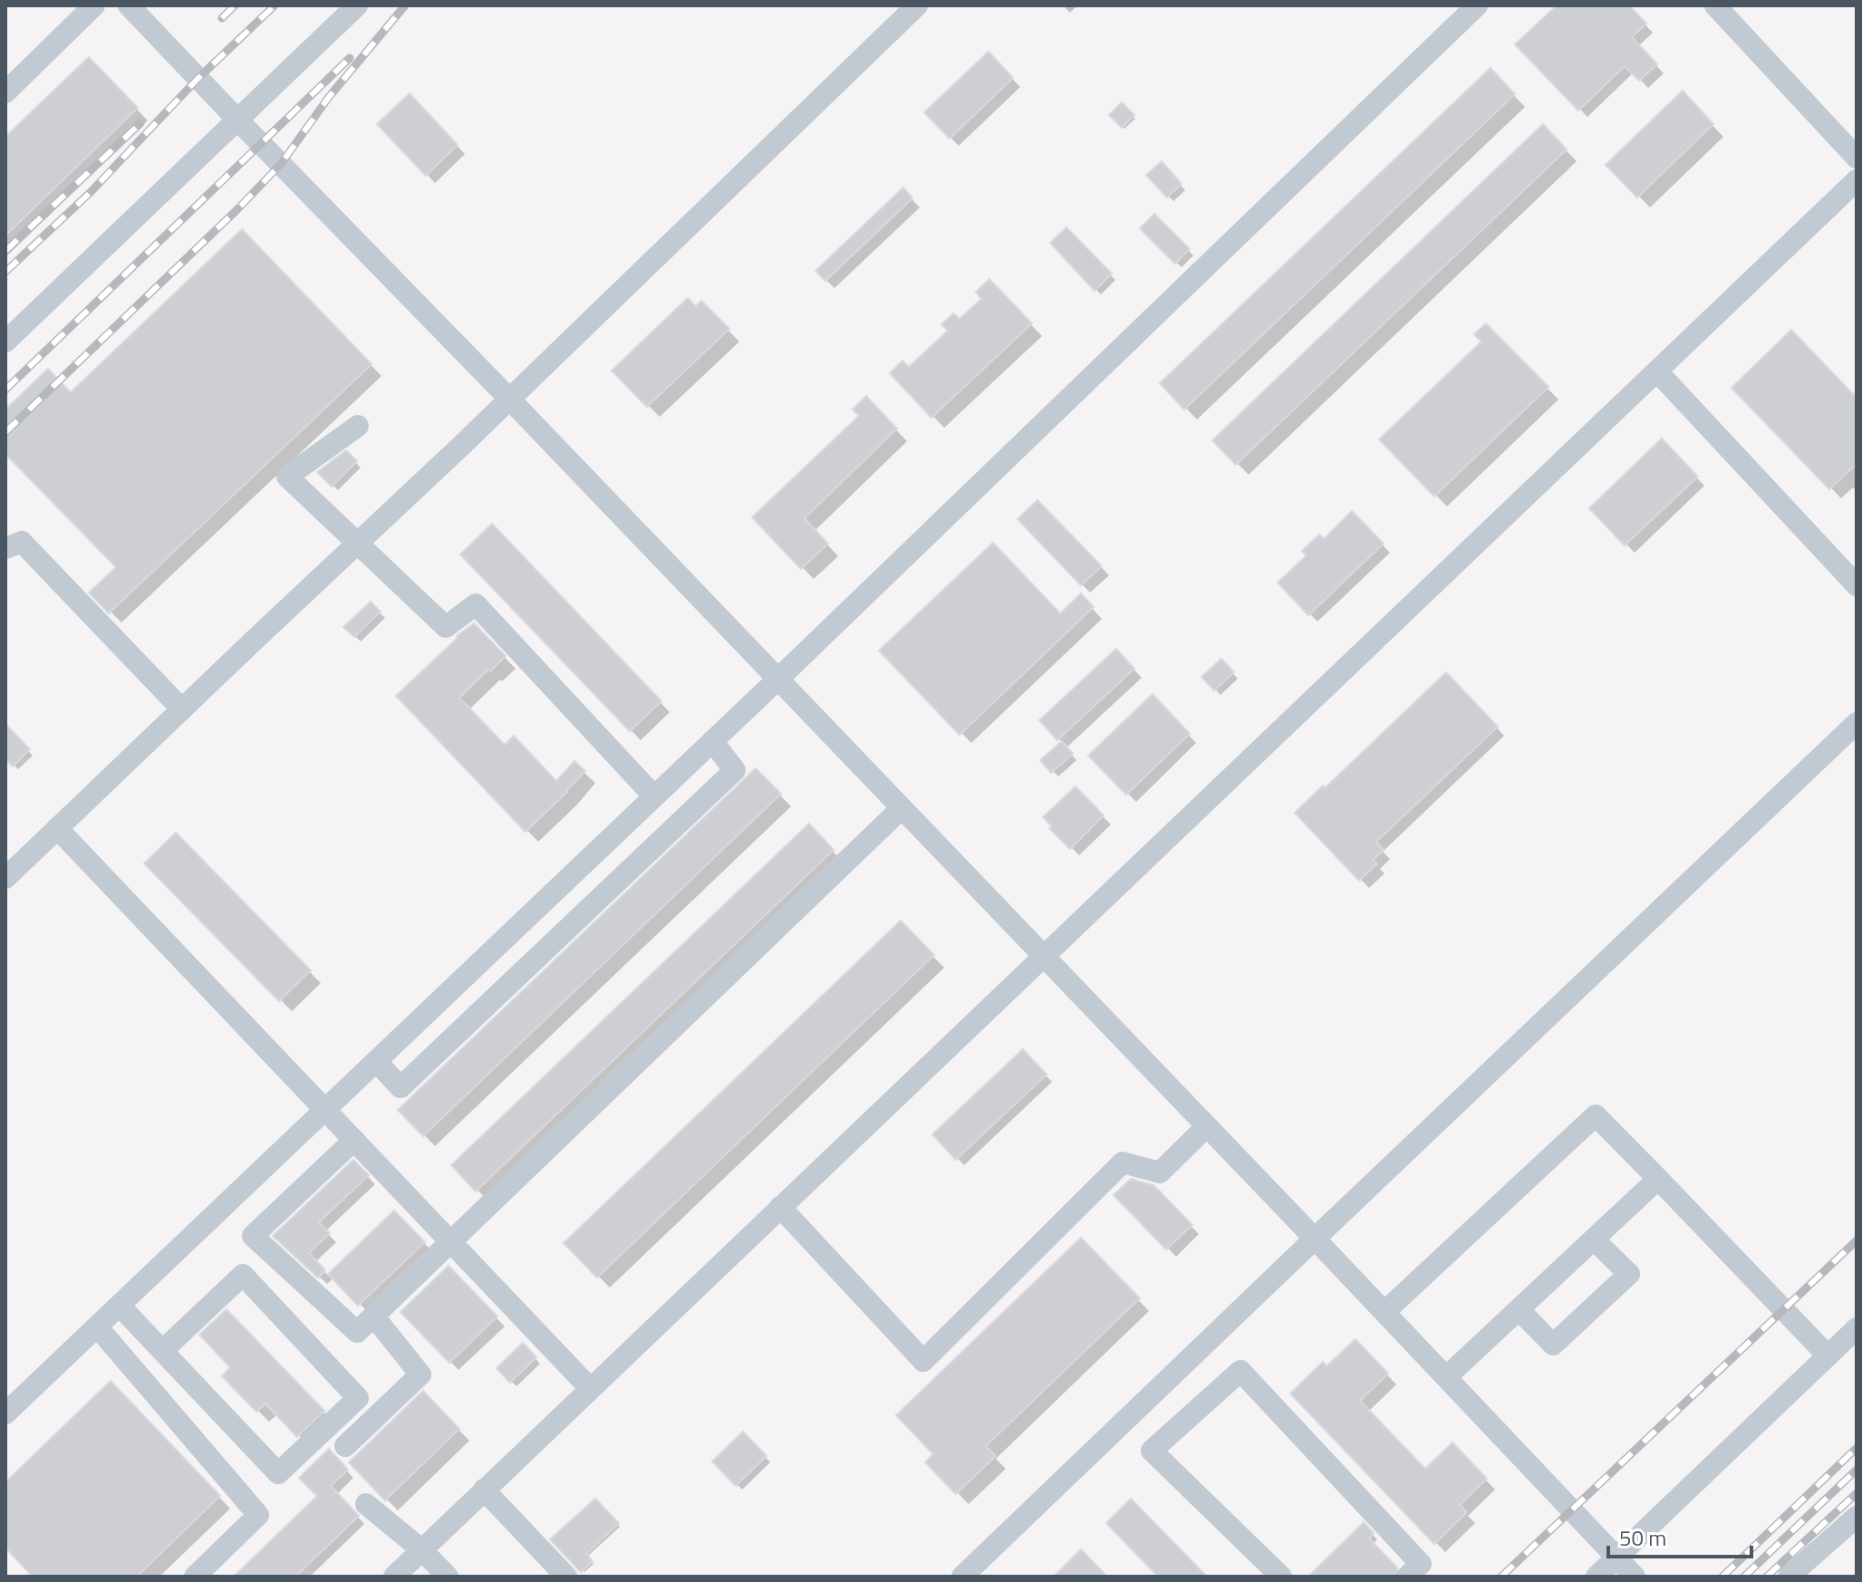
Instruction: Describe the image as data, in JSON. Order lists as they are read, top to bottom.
{
  "scale_bar": "50 m"
}
